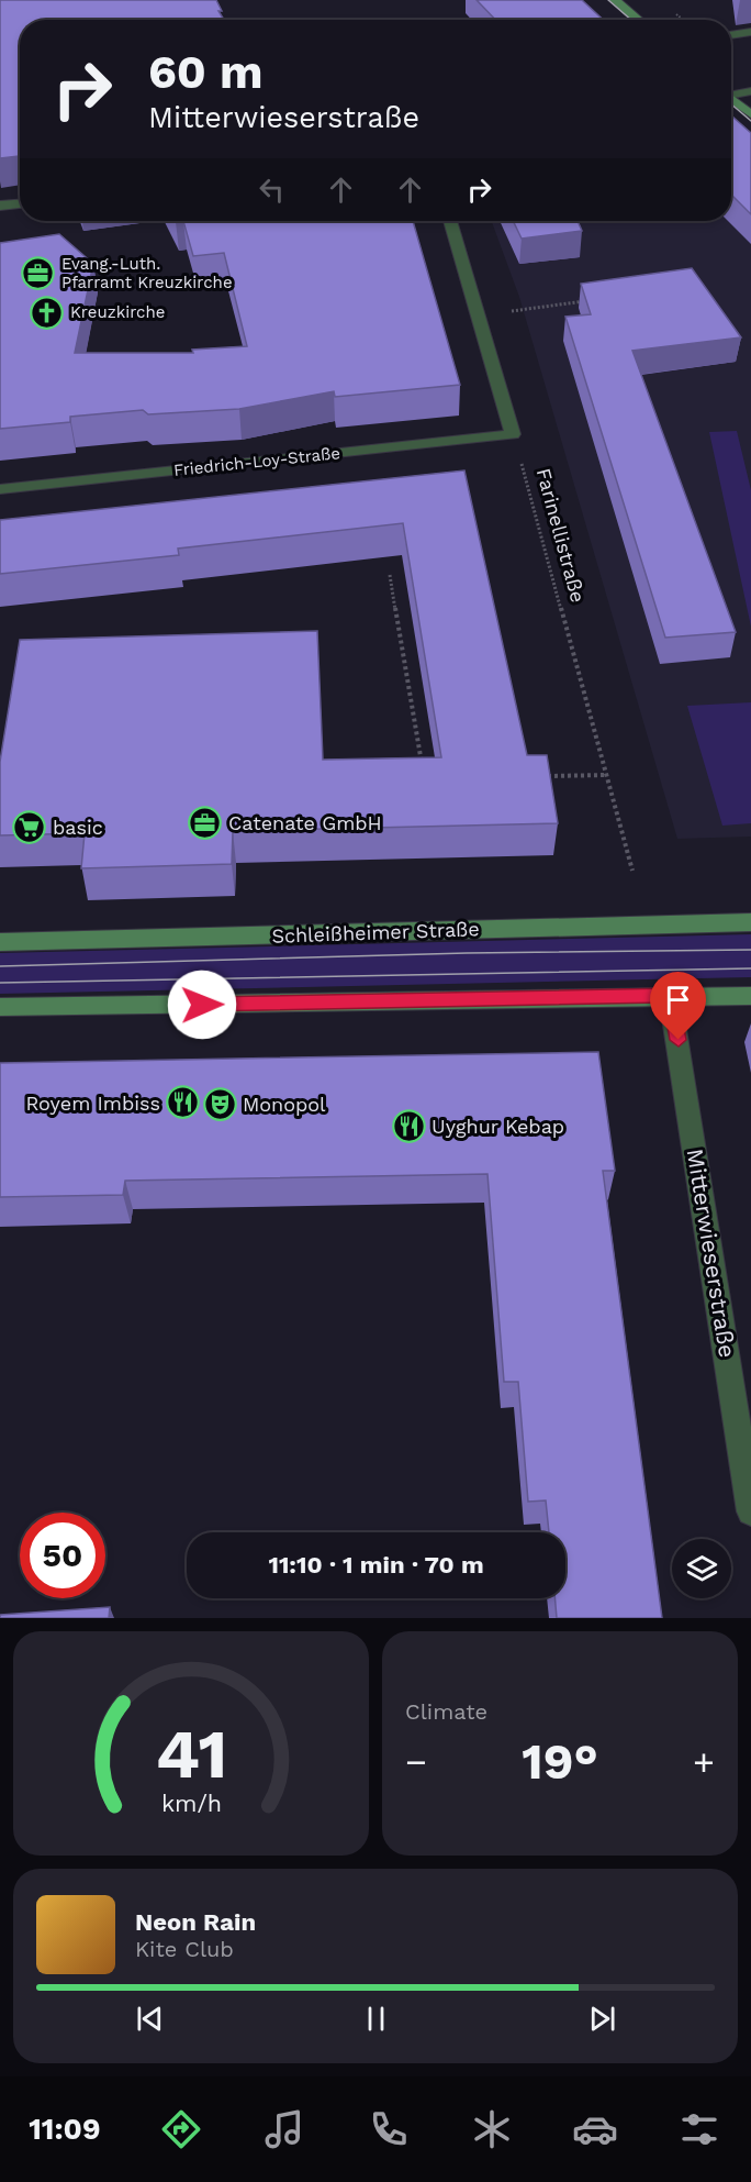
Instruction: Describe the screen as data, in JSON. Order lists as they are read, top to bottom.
{
  "streets": {
    "main road": ["Schleißheimer Straße"],
    "street": ["Friedrich-Loy-Straße", "Mitterwieserstraße"],
    "path": ["Farinellistraße"]
  },
  "crossings": [
    ["Friedrich-Loy-Straße", "Farinellistraße"]
  ],
  "places": {
    "office": ["Evang.-Luth. Pfarramt Kreuzkirche", "Catenate GmbH"],
    "church": ["Kreuzkirche"],
    "supermarket": ["basic"],
    "restaurant": ["Royem Imbiss", "Uyghur Kebap"],
    "theatre": ["Monopol"]
  },
  "page": {
    "turn": ["60 m", "Mitterwieserstraße"],
    "limit": "50",
    "trip": "11:10 · 1 min · 70 m",
    "tile": "Climate",
    "heat": ["−", "19°", "+"],
    "song": ["Neon Rain", "Kite Club"],
    "tabs": "11:09",
    "gauge": ["41", "km/h"]
  }
}
